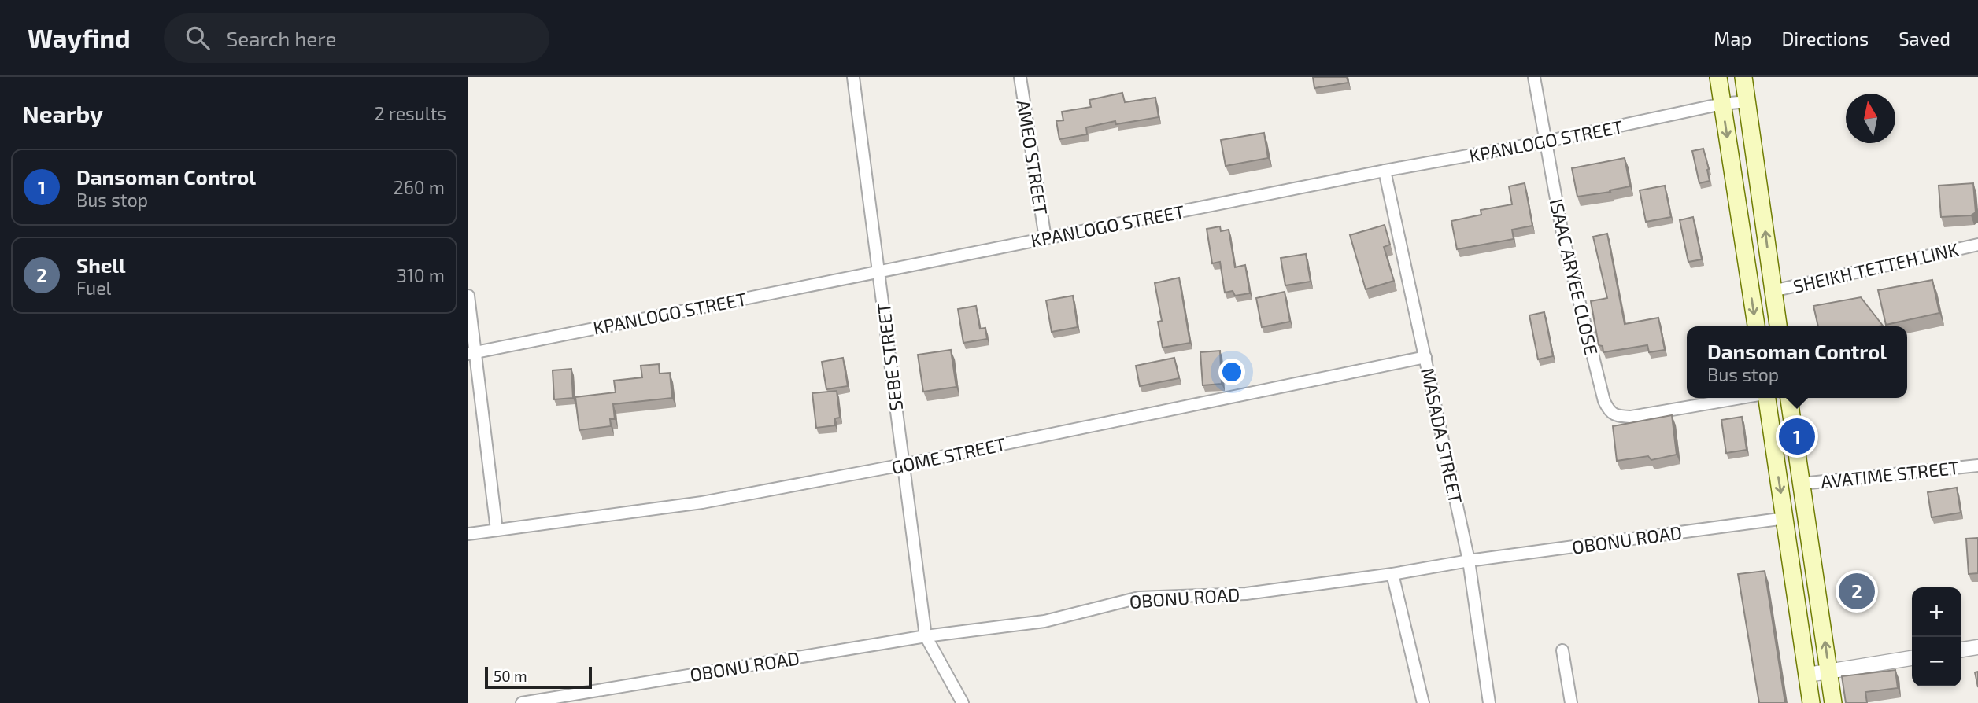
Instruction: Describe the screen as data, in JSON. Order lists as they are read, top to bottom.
{
  "streets": {
    "street": [
      "KPANLOGO STREET",
      "AMEO STREET",
      "SHEIKH TETTEH LINK",
      "ISAAC ARYEE CLOSE",
      "SEBE STREET",
      "MASADA STREET",
      "GOME STREET",
      "AVATIME STREET",
      "OBONU ROAD"
    ]
  },
  "crossings": [
    ["KPANLOGO STREET", "AMEO STREET"],
    ["KPANLOGO STREET", "ISAAC ARYEE CLOSE"],
    ["KPANLOGO STREET", "SEBE STREET"],
    ["KPANLOGO STREET", "MASADA STREET"],
    ["SEBE STREET", "GOME STREET"],
    ["SEBE STREET", "OBONU ROAD"],
    ["MASADA STREET", "GOME STREET"],
    ["MASADA STREET", "OBONU ROAD"]
  ],
  "scale_bar": "50 m",
  "north": "top",
  "page": {
    "header": "Wayfind",
    "search": "Search here",
    "nav": ["Map", "Directions", "Saved"],
    "heading": ["Nearby", "2 results"],
    "list": [
      {
        "mark": "1",
        "name": "Dansoman Control",
        "note": "Bus stop",
        "value": "260 m"
      },
      {
        "mark": "2",
        "name": "Shell",
        "note": "Fuel",
        "value": "310 m"
      }
    ],
    "popup": ["Dansoman Control", "Bus stop"],
    "pins": ["1", "2"],
    "map_buttons": ["+", "−"],
    "scale": "50 m"
  }
}
